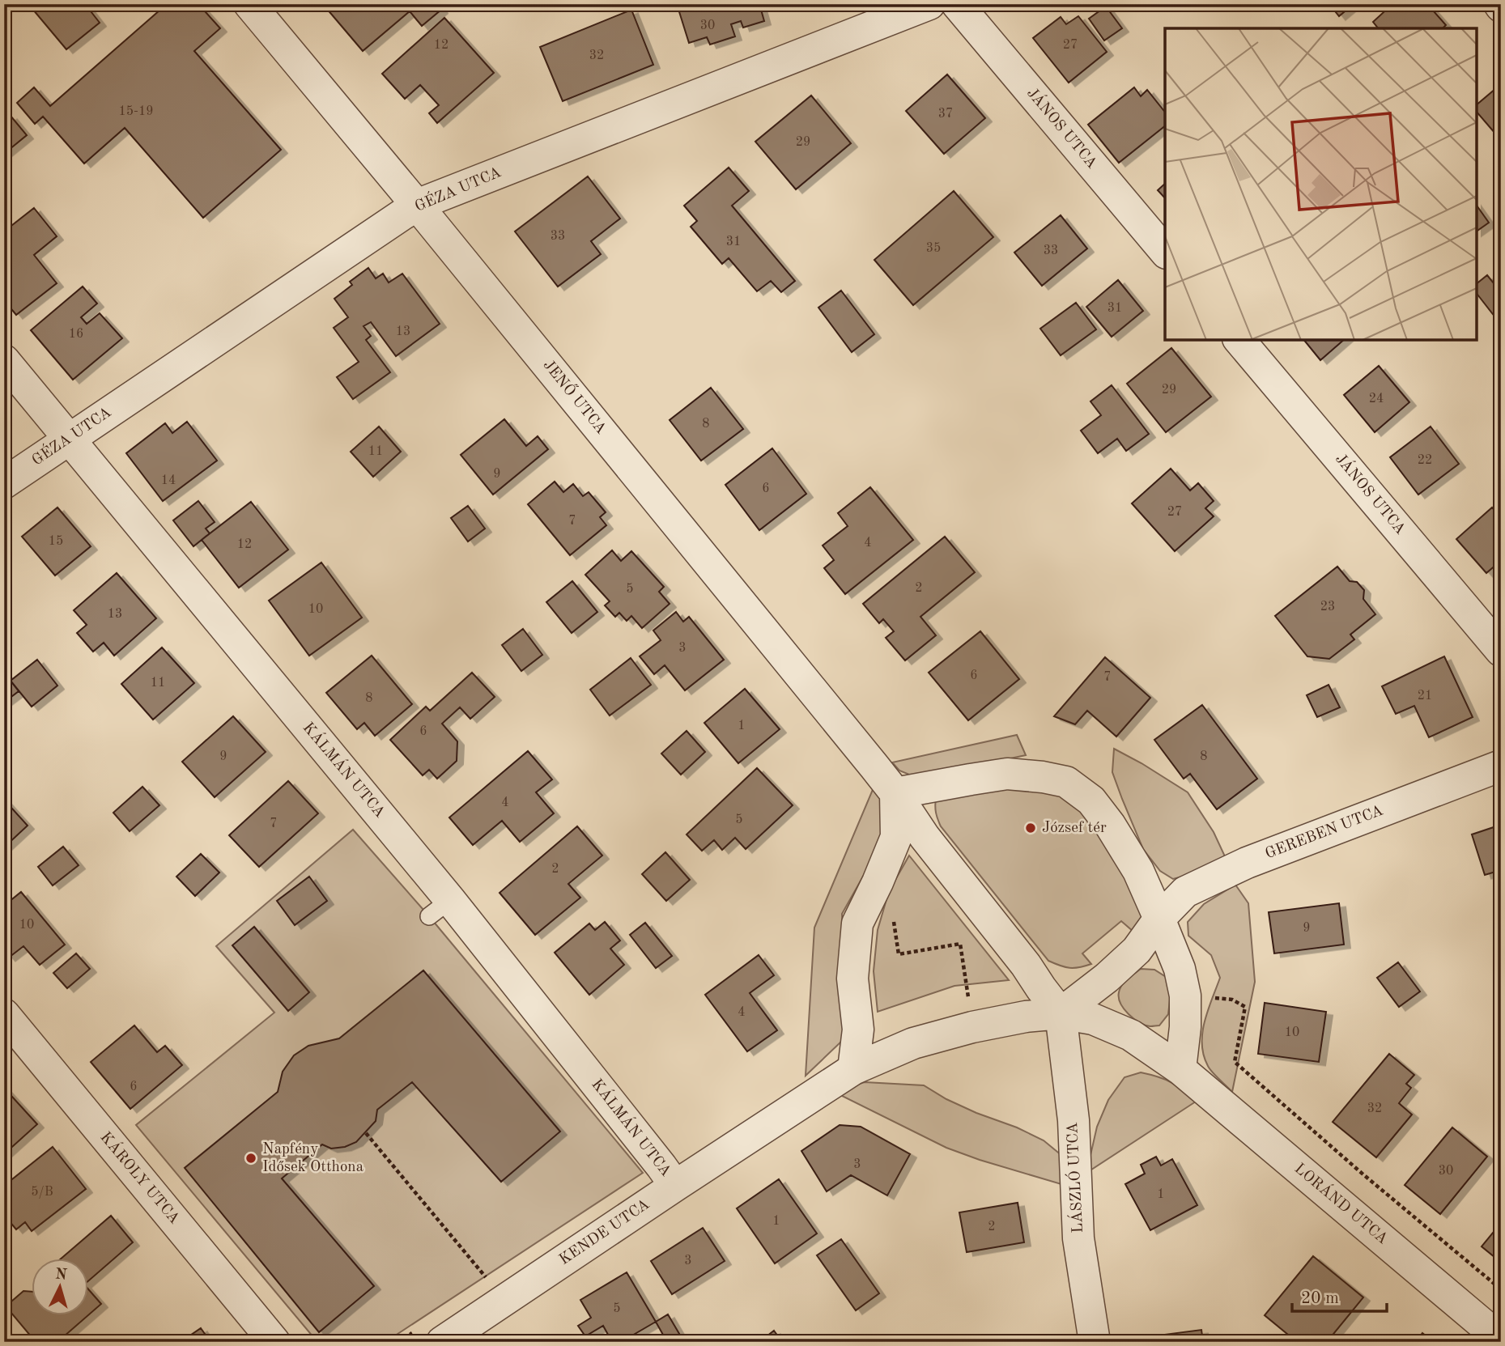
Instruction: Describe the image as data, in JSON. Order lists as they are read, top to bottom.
{
  "streets": {
    "street": [
      "JÁNOS UTCA",
      "GÉZA UTCA",
      "JENŐ UTCA",
      "KÁLMÁN UTCA",
      "GEREBEN UTCA",
      "LÁSZLÓ UTCA",
      "KÁROLY UTCA",
      "LORÁND UTCA",
      "KENDE UTCA"
    ]
  },
  "crossings": [
    ["GÉZA UTCA", "JENŐ UTCA"],
    ["GÉZA UTCA", "KÁLMÁN UTCA"],
    ["KÁLMÁN UTCA", "KENDE UTCA"]
  ],
  "places": ["József tér", "Napfény Idősek Otthona"],
  "house_numbers": [
    "30",
    "12",
    "27",
    "32",
    "15-19",
    "37",
    "29",
    "33",
    "31",
    "35",
    "33",
    "31",
    "13",
    "16",
    "29",
    "24",
    "8",
    "11",
    "22",
    "9",
    "14",
    "6",
    "27",
    "7",
    "15",
    "4",
    "12",
    "2",
    "5",
    "23",
    "10",
    "13",
    "3",
    "6",
    "7",
    "11",
    "21",
    "8",
    "1",
    "6",
    "9",
    "8",
    "4",
    "5",
    "7",
    "2",
    "10",
    "9",
    "4",
    "10",
    "6",
    "32",
    "3",
    "30",
    "5/B",
    "1",
    "1",
    "2",
    "3",
    "5"
  ],
  "scale_bar": "20 m",
  "north": "top"
}
